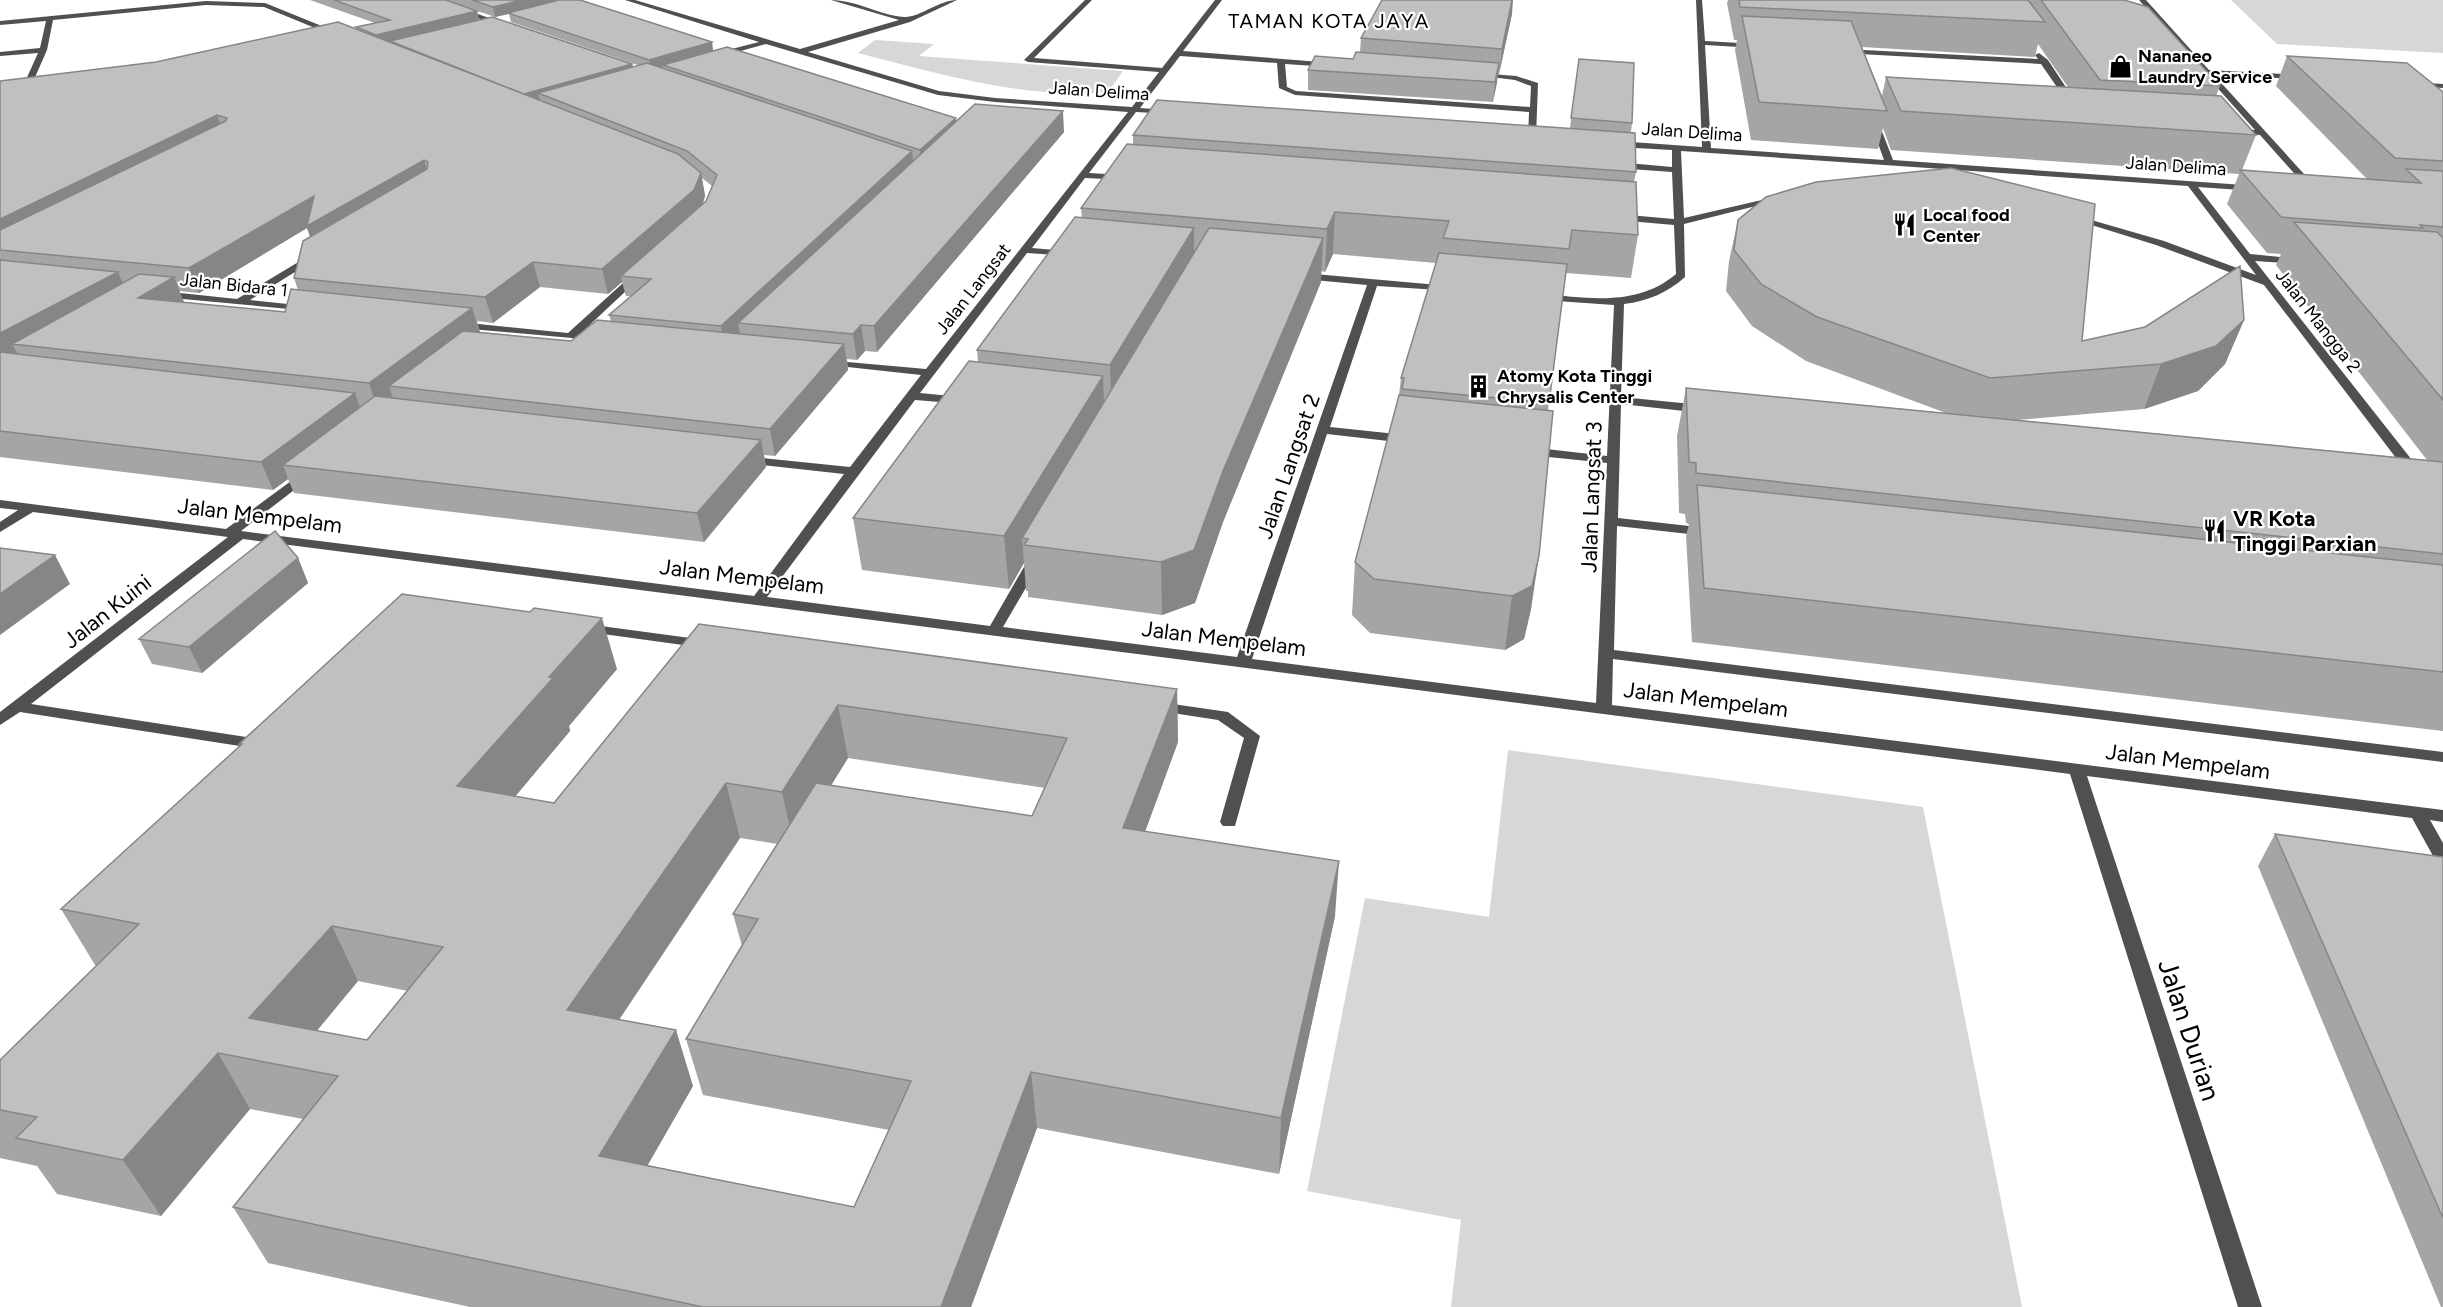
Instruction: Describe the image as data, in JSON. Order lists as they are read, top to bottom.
{
  "streets": {
    "street": [
      "Jalan Delima",
      "Jalan Bidara 1",
      "Jalan Langsat",
      "Jalan Mangga 2",
      "Jalan Langsat 2",
      "Jalan Langsat 3",
      "Jalan Mempelam",
      "Jalan Kuini",
      "Jalan Durian"
    ]
  },
  "crossings": [
    ["Jalan Delima", "Jalan Langsat"],
    ["Jalan Delima", "Jalan Mangga 2"],
    ["Jalan Langsat", "Jalan Mempelam"],
    ["Jalan Langsat 2", "Jalan Mempelam"],
    ["Jalan Langsat 3", "Jalan Mempelam"],
    ["Jalan Mempelam", "Jalan Kuini"],
    ["Jalan Mempelam", "Jalan Durian"]
  ],
  "districts": ["TAMAN KOTA JAYA"],
  "places": {
    "shop": ["Nananeo Laundry Service"],
    "restaurant": ["Local food Center", "VR Kota Tinggi Parxian"],
    "building": ["Atomy Kota Tinggi Chrysalis Center"]
  }
}
